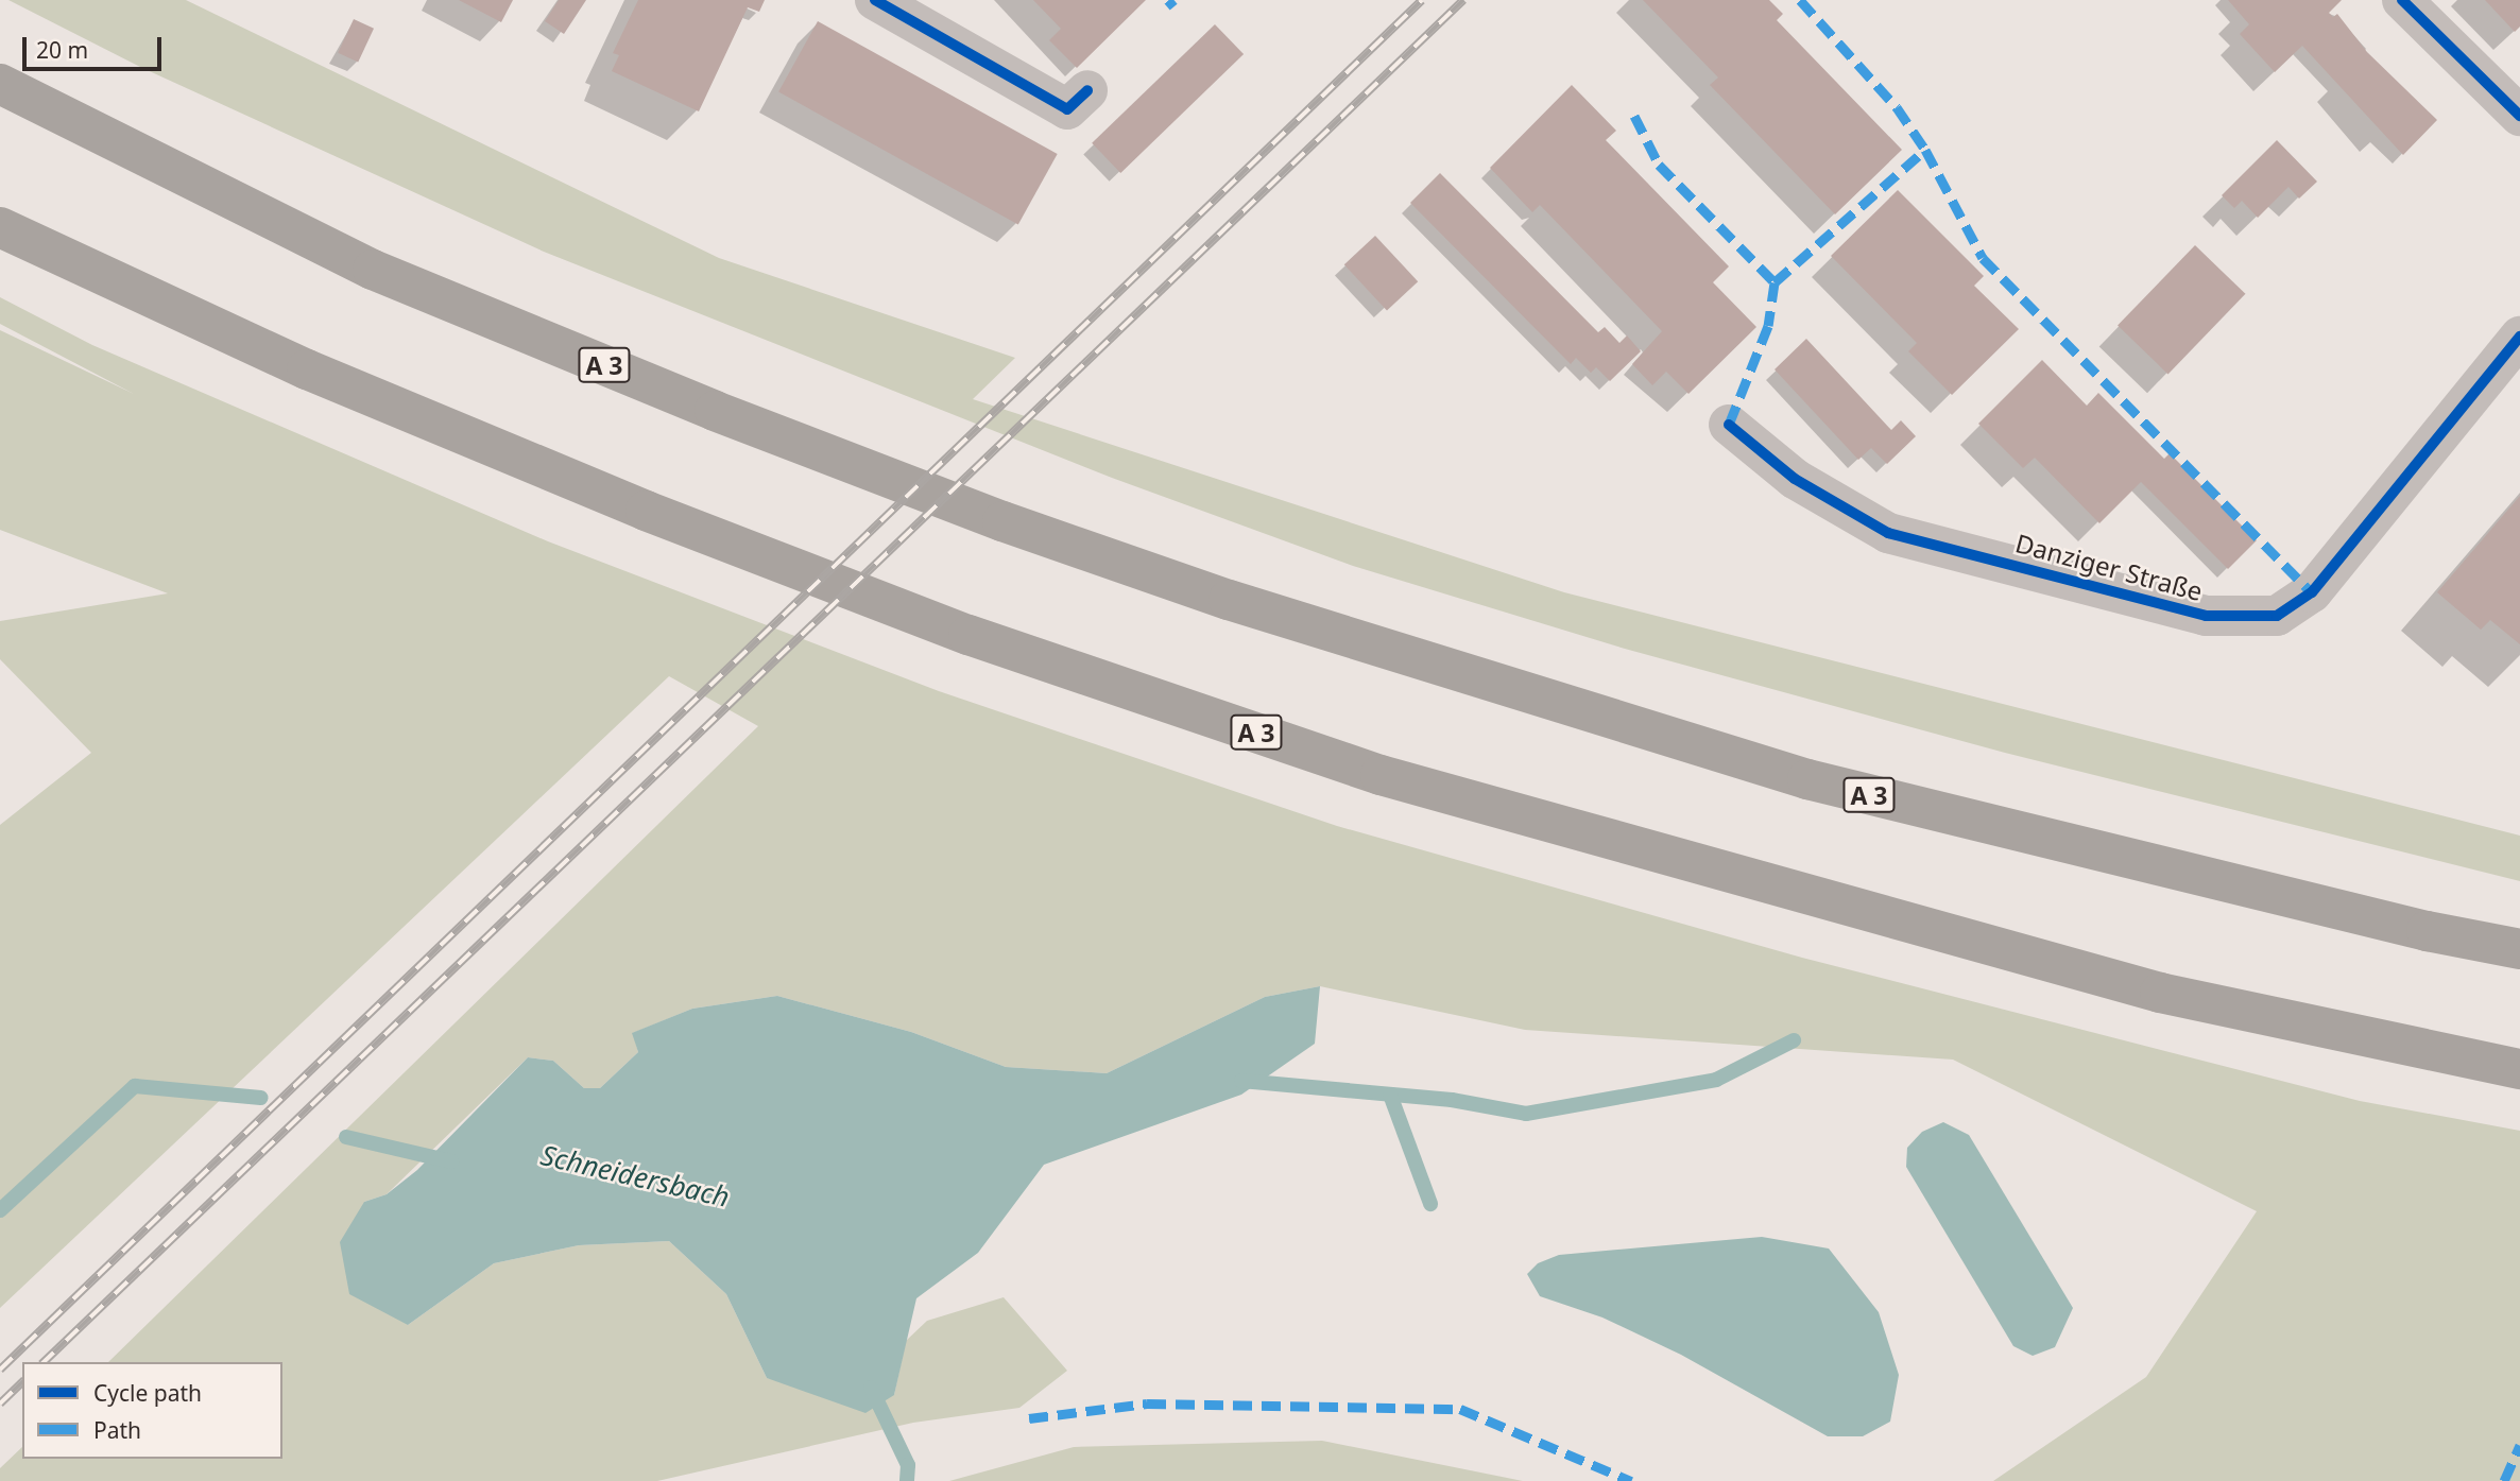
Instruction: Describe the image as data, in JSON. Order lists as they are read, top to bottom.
{
  "streets": {
    "highway": ["A 3"],
    "street": ["Danziger Straße"]
  },
  "water": ["Schneidersbach"],
  "legend": ["Cycle path", "Path"],
  "scale_bar": "20 m"
}
